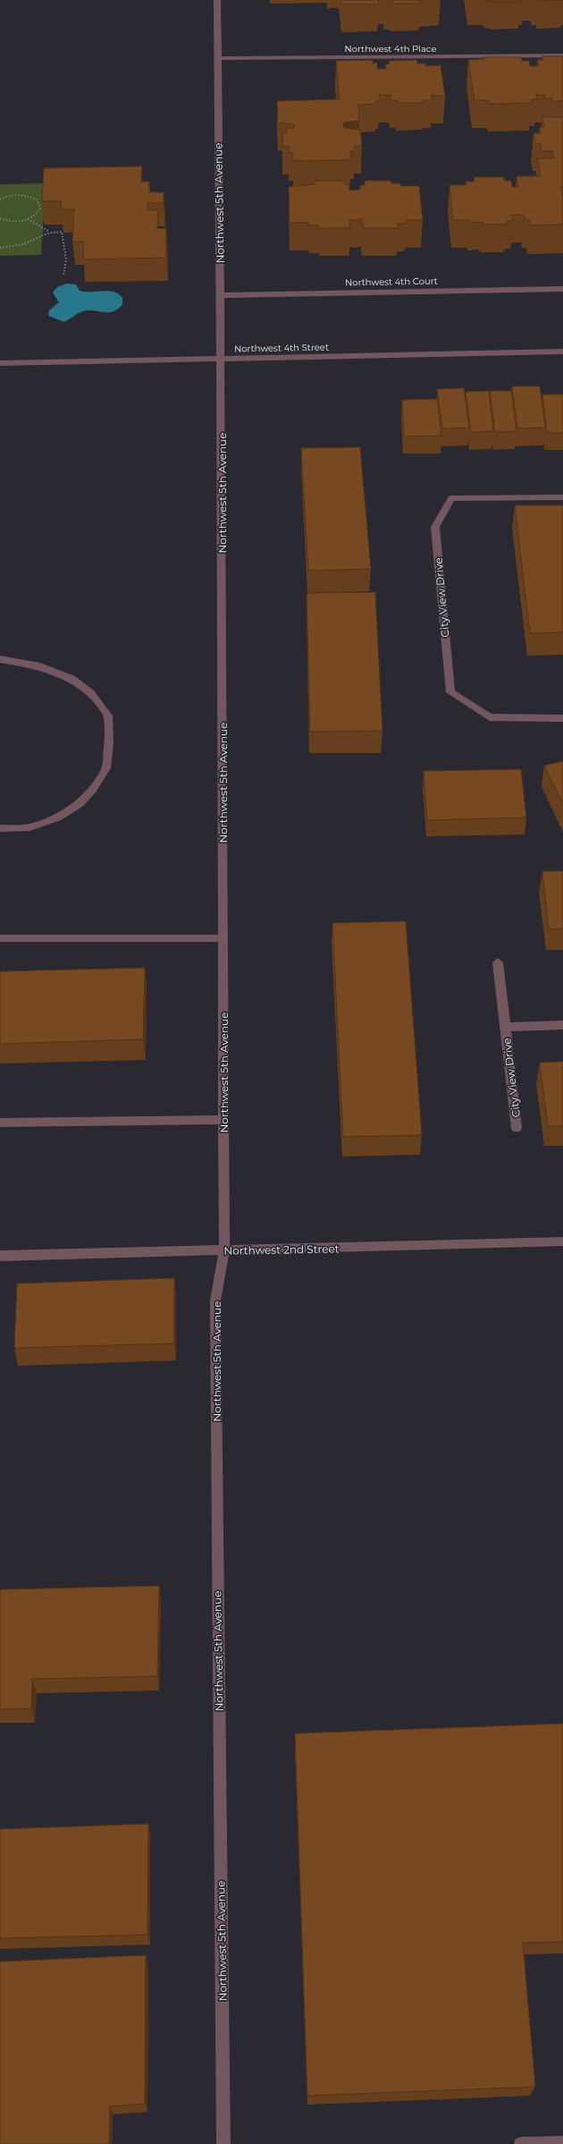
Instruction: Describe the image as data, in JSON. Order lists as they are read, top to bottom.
{
  "streets": {
    "street": [
      "Northwest 4th Place",
      "Northwest 5th Avenue",
      "Northwest 4th Court",
      "Northwest 4th Street",
      "City View Drive",
      "Northwest 2nd Street"
    ]
  },
  "crossings": [
    ["Northwest 4th Place", "Northwest 5th Avenue"],
    ["Northwest 5th Avenue", "Northwest 4th Court"],
    ["Northwest 5th Avenue", "Northwest 4th Street"],
    ["Northwest 5th Avenue", "Northwest 2nd Street"]
  ]
}
